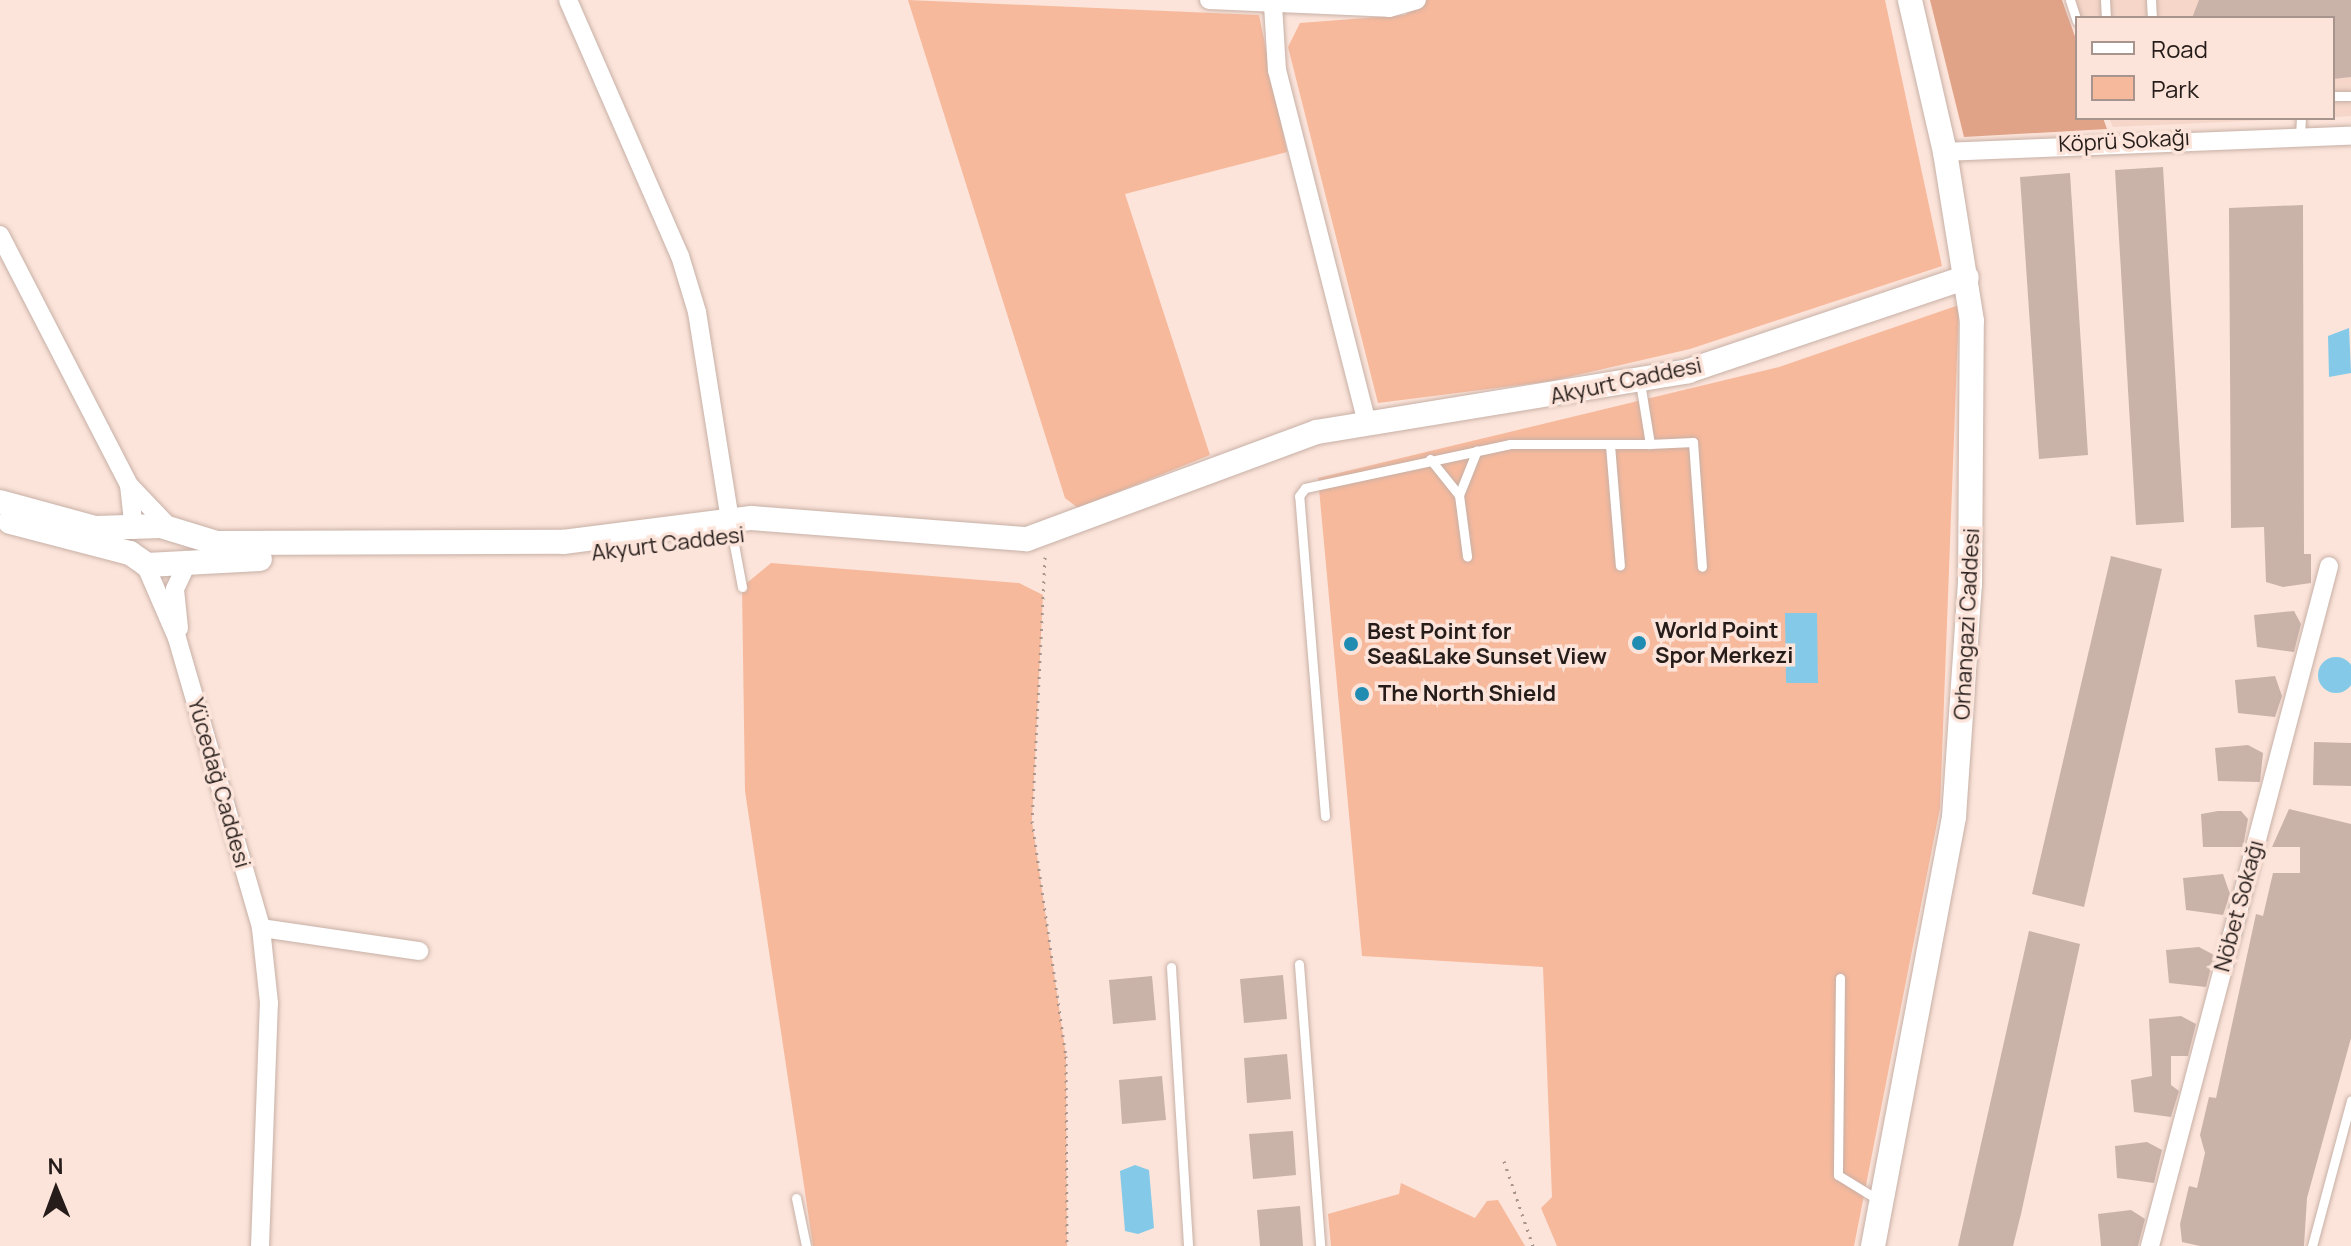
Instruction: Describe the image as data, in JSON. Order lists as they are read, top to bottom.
{
  "streets": {
    "street": [
      "Köprü Sokağı",
      "Akyurt Caddesi",
      "Orhangazi Caddesi",
      "Yücedağ Caddesi",
      "Nöbet Sokağı"
    ]
  },
  "crossings": [
    ["Köprü Sokağı", "Orhangazi Caddesi"],
    ["Akyurt Caddesi", "Orhangazi Caddesi"]
  ],
  "places": ["World Point Spor Merkezi", "Best Point for Sea&Lake Sunset View", "The North Shield"],
  "legend": ["Road", "Park"],
  "north": "top"
}
